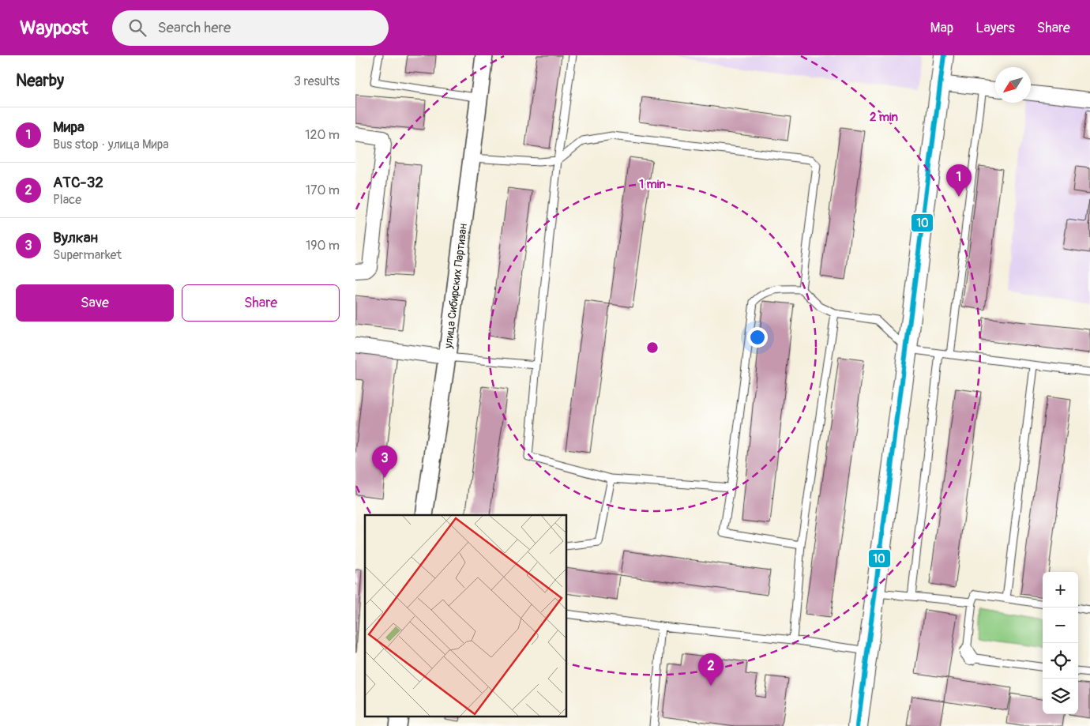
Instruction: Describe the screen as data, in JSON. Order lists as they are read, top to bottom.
{
  "streets": {
    "street": ["улица Сибирских Партизан"]
  },
  "lines": ["transit line 10"],
  "north": "bottom left",
  "page": {
    "header": "Waypost",
    "search": "Search here",
    "nav": ["Map", "Layers", "Share"],
    "heading": ["Nearby", "3 results"],
    "list": [
      {
        "mark": "1",
        "name": "Мира",
        "note": "Bus stop · улица Мира",
        "value": "120 m"
      },
      {
        "mark": "2",
        "name": "АТС-32",
        "note": "Place",
        "value": "170 m"
      },
      {
        "mark": "3",
        "name": "Вулкан",
        "note": "Supermarket",
        "value": "190 m"
      }
    ],
    "pins": ["1", "3", "2"],
    "buttons": ["Save", "Share"],
    "map_buttons": ["+", "−"]
  },
  "rings": ["2 min", "1 min"]
}
